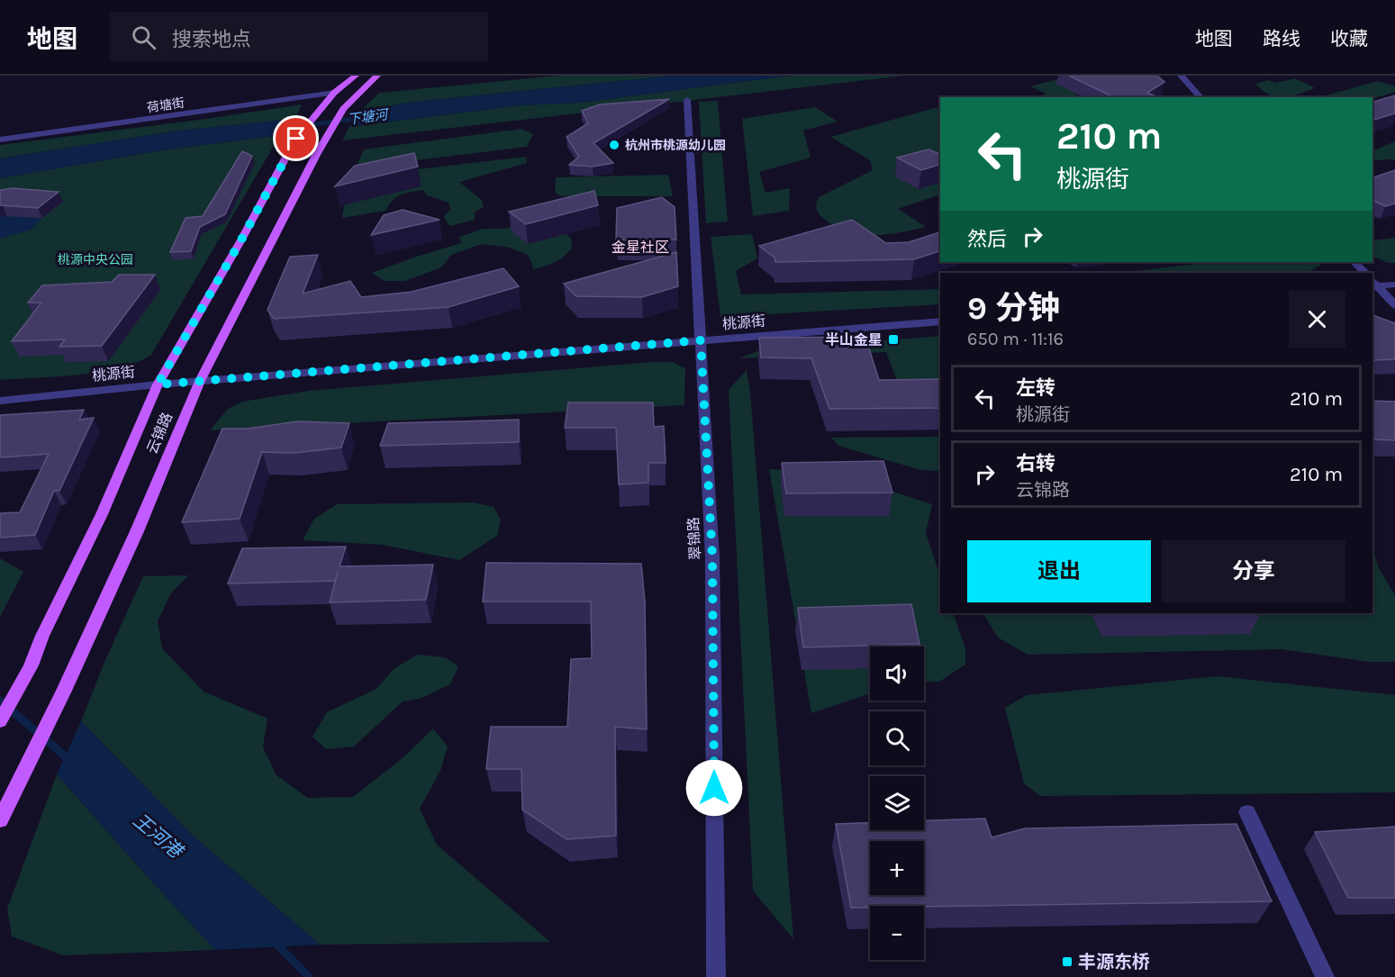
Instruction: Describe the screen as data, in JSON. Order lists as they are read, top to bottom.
{
  "streets": {
    "main road": ["云锦路"],
    "street": ["荷塘街", "桃源街", "翠锦路"]
  },
  "crossings": [
    ["荷塘街", "云锦路"],
    ["桃源街", "云锦路"],
    ["桃源街", "翠锦路"]
  ],
  "districts": ["金星社区"],
  "water": ["下塘河", "王河港"],
  "parks": ["桃源中央公园"],
  "places": {
    "other": ["杭州市桃源幼儿园"],
    "transit": ["半山金星", "丰源东桥"]
  },
  "page": {
    "header": "地图",
    "search": "搜索地点",
    "nav": ["地图", "路线", "收藏"],
    "turn": ["210 m", "桃源街"],
    "then": "然后",
    "heading": ["9 分钟", "650 m · 11:16"],
    "list": [
      {
        "name": "左转",
        "note": "桃源街",
        "value": "210 m"
      },
      {
        "name": "右转",
        "note": "云锦路",
        "value": "210 m"
      }
    ],
    "buttons": ["退出", "分享"],
    "map_buttons": ["+", "−"]
  }
}
